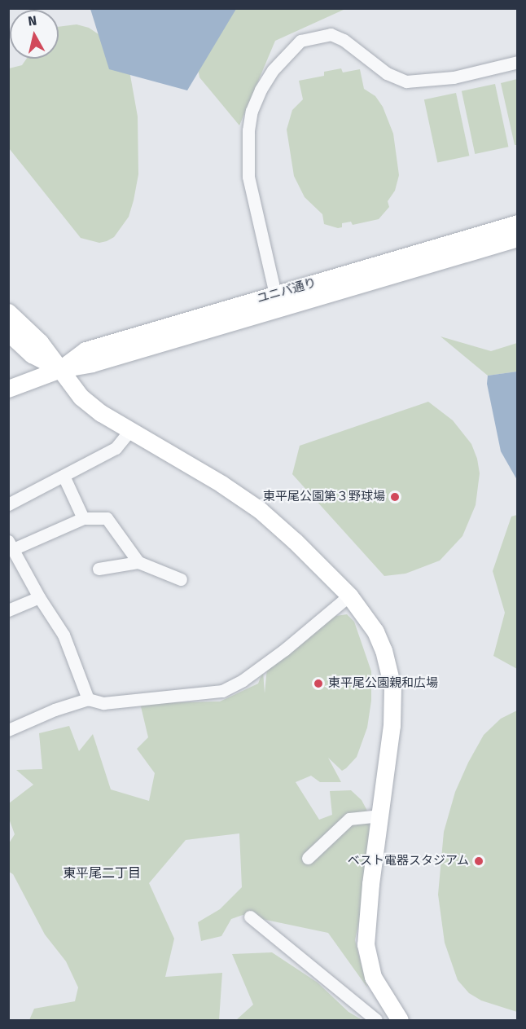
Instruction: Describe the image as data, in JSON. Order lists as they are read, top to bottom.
{
  "streets": {
    "street": ["ユニバ通り"]
  },
  "districts": ["東平尾二丁目"],
  "places": ["東平尾公園第３野球場", "東平尾公園親和広場", "ベスト電器スタジアム"],
  "north": "top"
}
